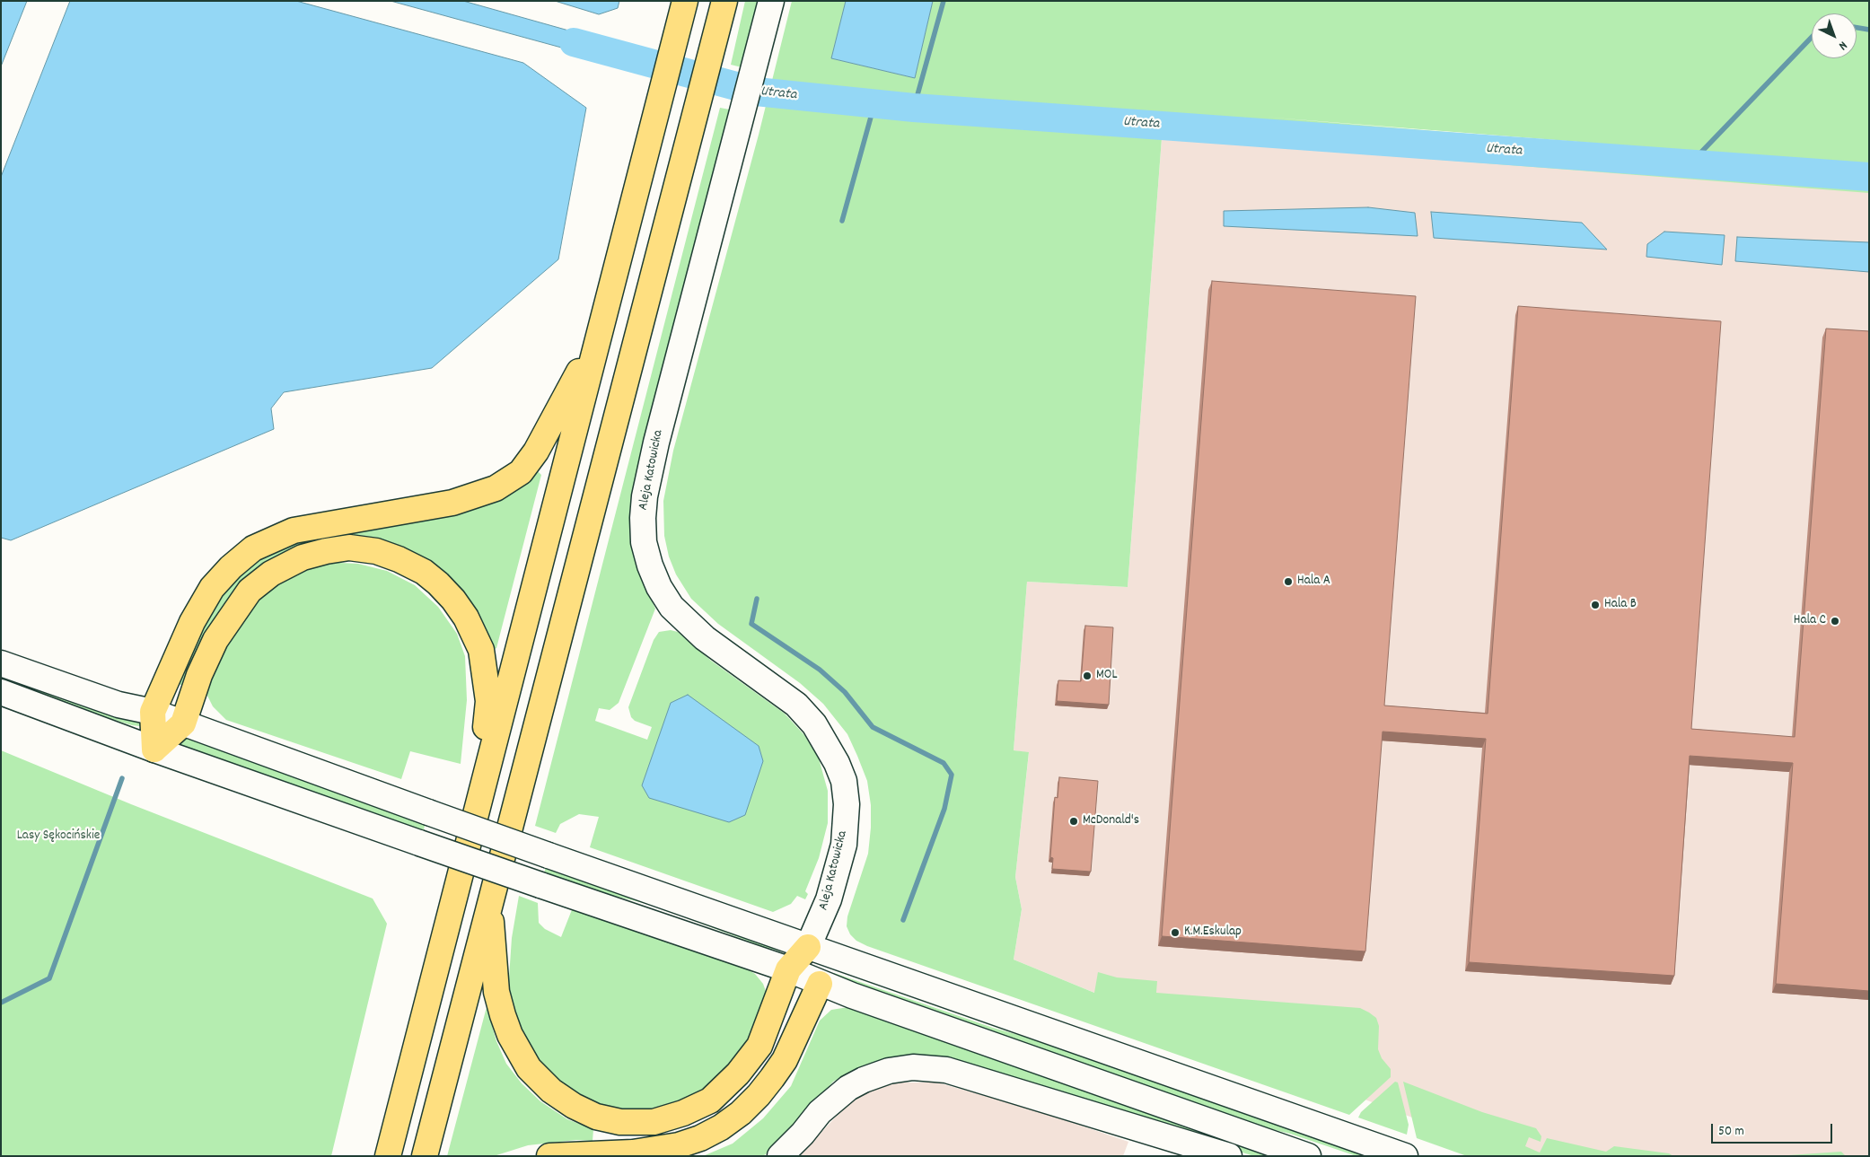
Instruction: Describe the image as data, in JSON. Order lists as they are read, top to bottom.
{
  "streets": {
    "street": ["Aleja Katowicka"]
  },
  "water": ["Utrata"],
  "parks": ["Lasy Sękocińskie"],
  "places": [
    "Hala A",
    "Hala B",
    "Hala C",
    "MOL",
    "McDonald's",
    "K.M.Eskulap"
  ],
  "scale_bar": "50 m",
  "north": "bottom right"
}
